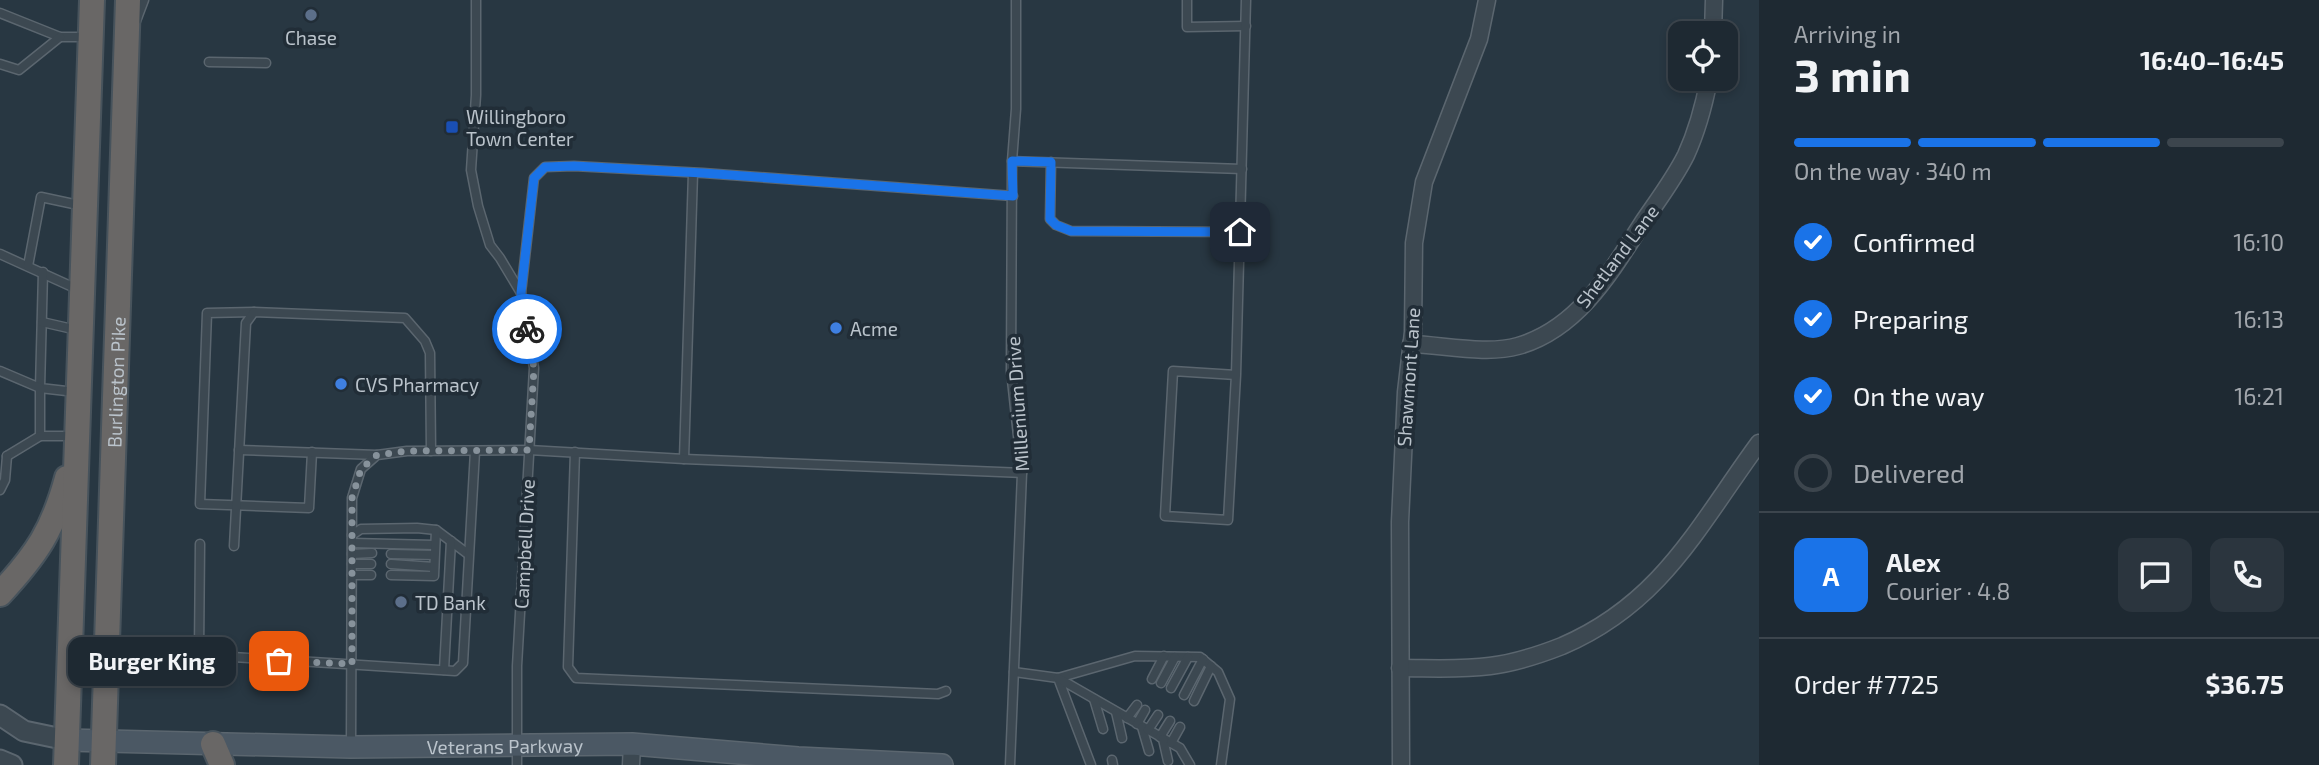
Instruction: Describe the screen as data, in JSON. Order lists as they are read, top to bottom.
{
  "streets": {
    "highway": ["Burlington Pike"],
    "main road": ["Veterans Parkway"],
    "street": ["Shetland Lane", "Shawmont Lane"],
    "lane": ["Millenium Drive", "Campbell Drive"]
  },
  "crossings": [
    ["Shetland Lane", "Shawmont Lane"],
    ["Burlington Pike", "Veterans Parkway"],
    ["Campbell Drive", "Veterans Parkway"]
  ],
  "places": {
    "other": [
      "Chase",
      "Acme",
      "CVS Pharmacy",
      "TD Bank",
      "Burger King"
    ],
    "transit": ["Willingboro Town Center"]
  },
  "page": {
    "heading": ["3 min", "Arriving in", "16:40–16:45"],
    "panel": [
      "Alex",
      "Courier · 4.8",
      "Order #7725",
      "$36.75"
    ],
    "bar": "On the way · 340 m",
    "list": [
      ["Confirmed", "16:10"],
      ["Preparing", "16:13"],
      ["On the way", "16:21"],
      "Delivered"
    ],
    "round": "A",
    "bubble": "Burger King"
  }
}
